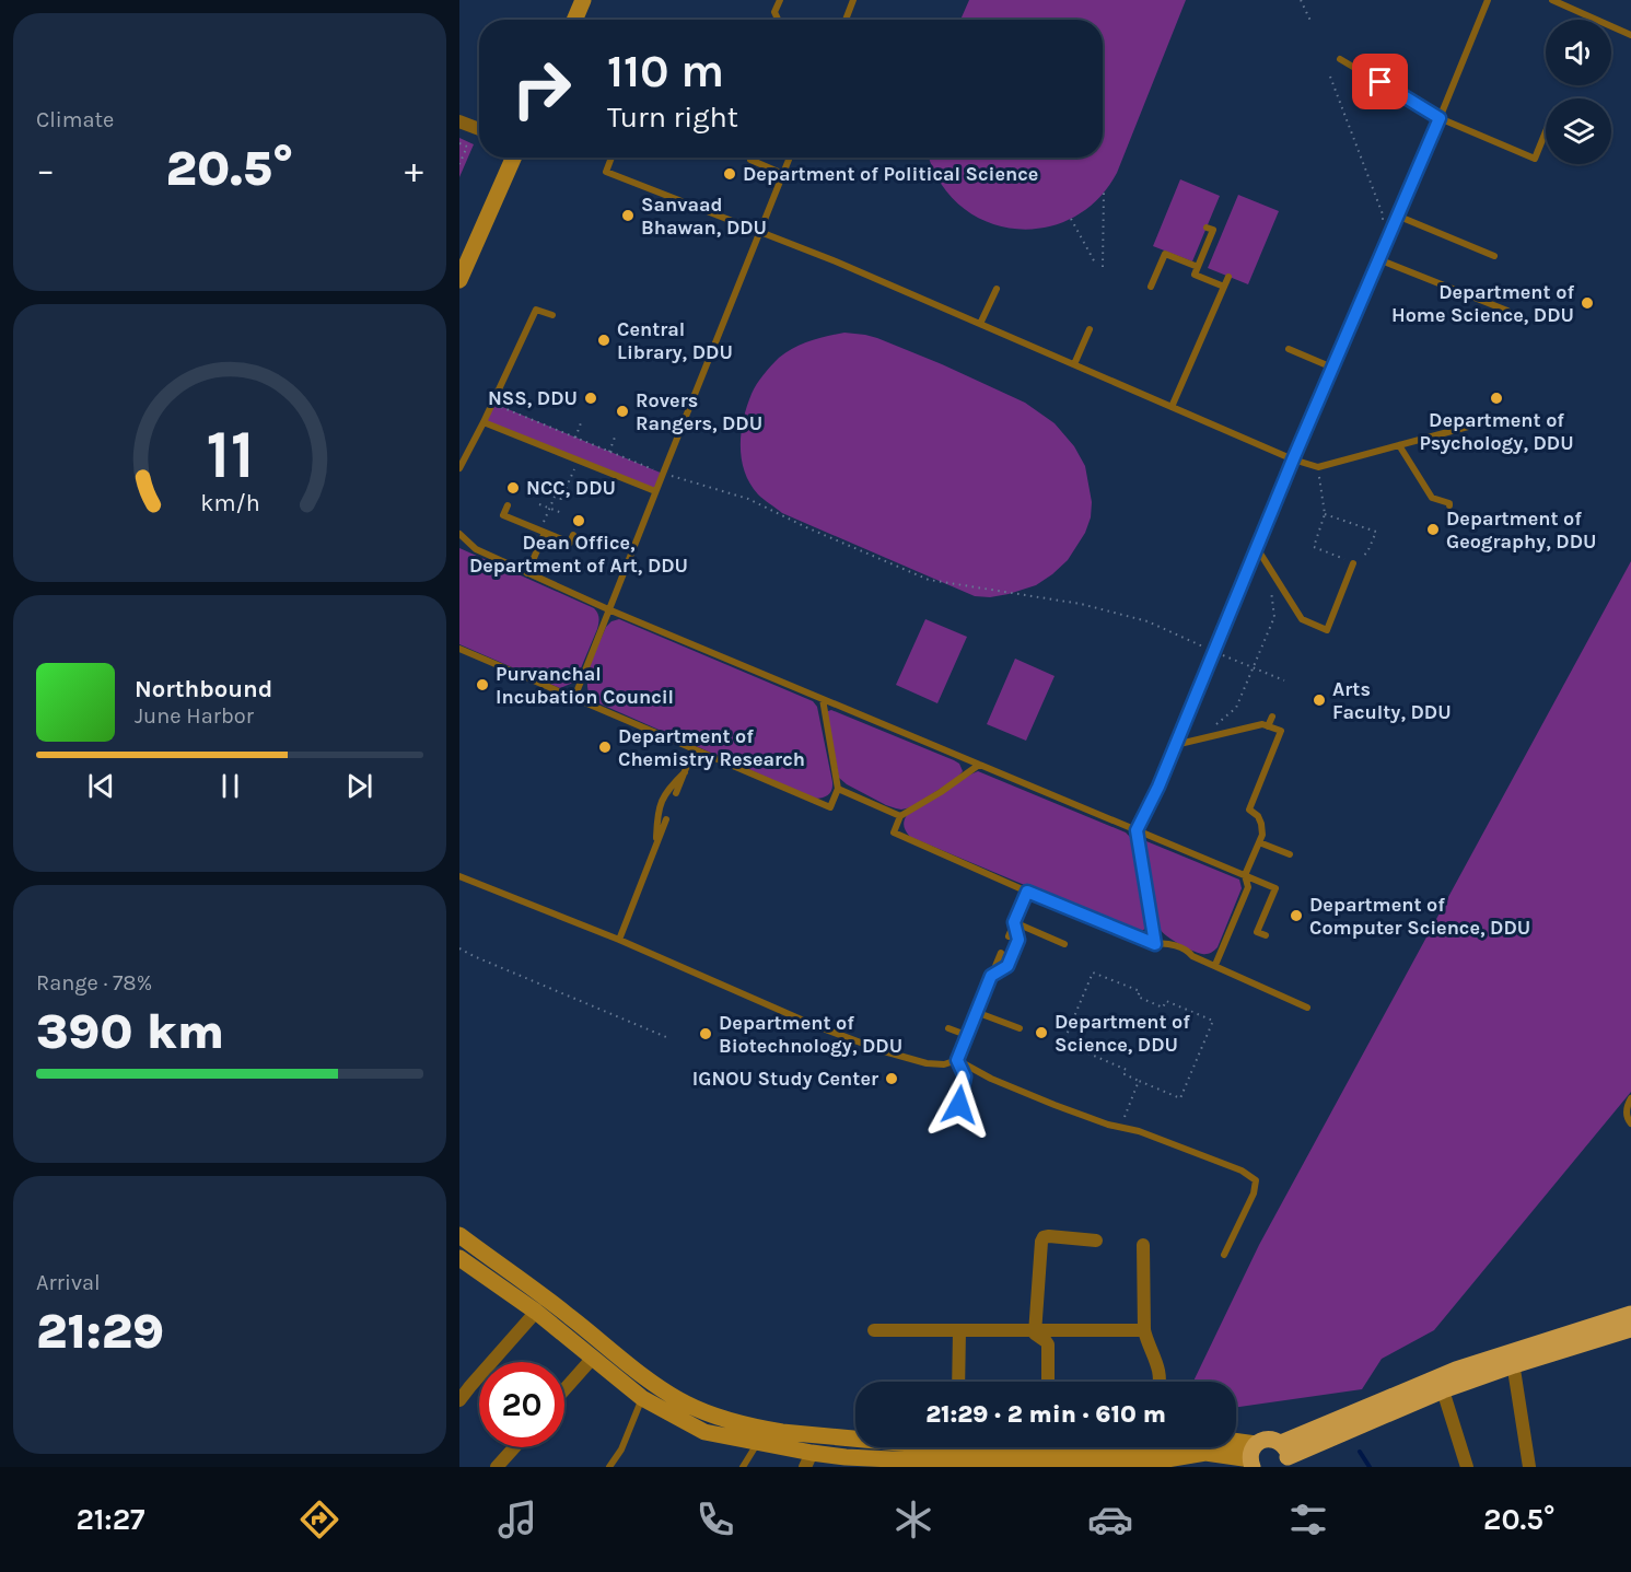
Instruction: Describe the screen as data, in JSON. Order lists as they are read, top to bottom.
{
  "places": [
    "Department of Political Science",
    "Sanvaad Bhawan, DDU",
    "Department of Home Science, DDU",
    "Central Library, DDU",
    "NSS, DDU",
    "Department of Psychology, DDU",
    "Rovers Rangers, DDU",
    "NCC, DDU",
    "Dean Office, Department of Art, DDU",
    "Department of Geography, DDU",
    "Purvanchal Incubation Council",
    "Arts Faculty, DDU",
    "Department of Chemistry Research",
    "Department of Computer Science, DDU",
    "Department of Science, DDU",
    "Department of Biotechnology, DDU",
    "IGNOU Study Center"
  ],
  "page": {
    "tile": [
      "Climate",
      ["Range · 78%", "390 km"],
      ["Arrival", "21:29"]
    ],
    "turn": ["110 m", "Turn right"],
    "heat": ["−", "20.5°", "+"],
    "song": ["Northbound", "June Harbor"],
    "limit": "20",
    "trip": "21:29 · 2 min · 610 m",
    "tabs": ["21:27", "20.5°"],
    "gauge": ["11", "km/h"]
  }
}
